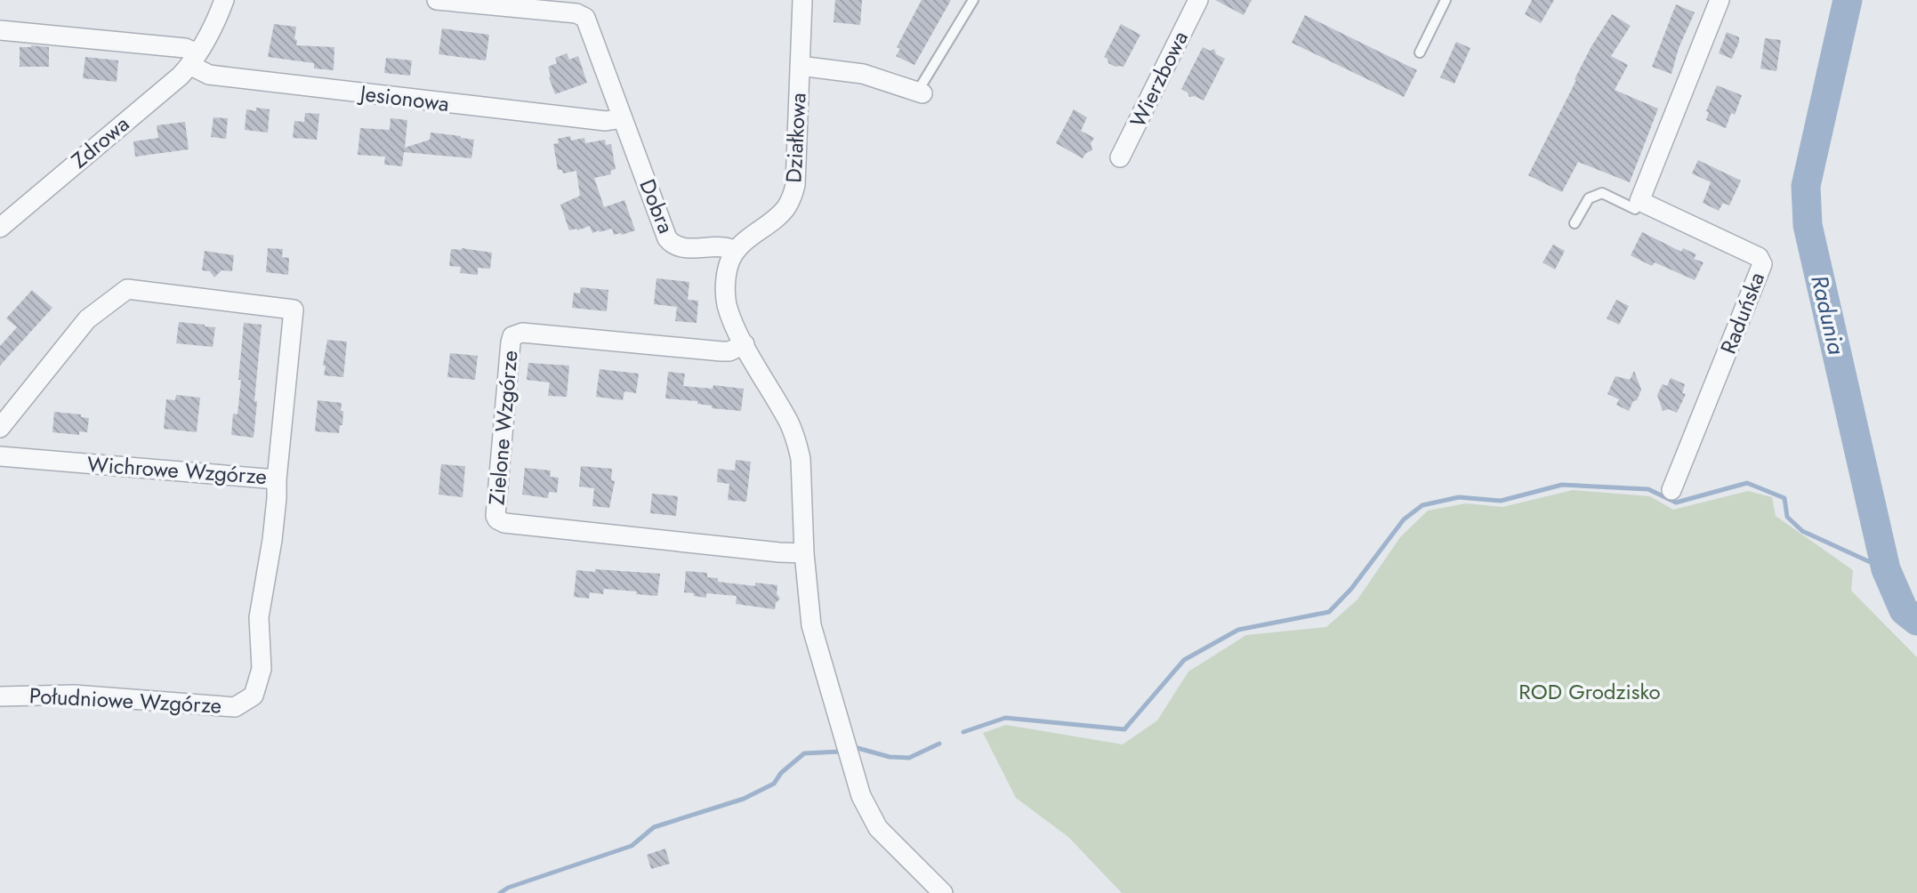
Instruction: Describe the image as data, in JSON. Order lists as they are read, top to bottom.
{
  "streets": {
    "street": [
      "Wierzbowa",
      "Jesionowa",
      "Działkowa",
      "Zdrowa",
      "Dobra",
      "Raduńska",
      "Zielone Wzgórze",
      "Wichrowe Wzgórze",
      "Południowe Wzgórze"
    ]
  },
  "crossings": [
    ["Jesionowa", "Zdrowa"],
    ["Jesionowa", "Dobra"],
    ["Działkowa", "Dobra"],
    ["Wichrowe Wzgórze", "Południowe Wzgórze"]
  ],
  "water": ["Radunia"],
  "parks": ["ROD Grodzisko"]
}
